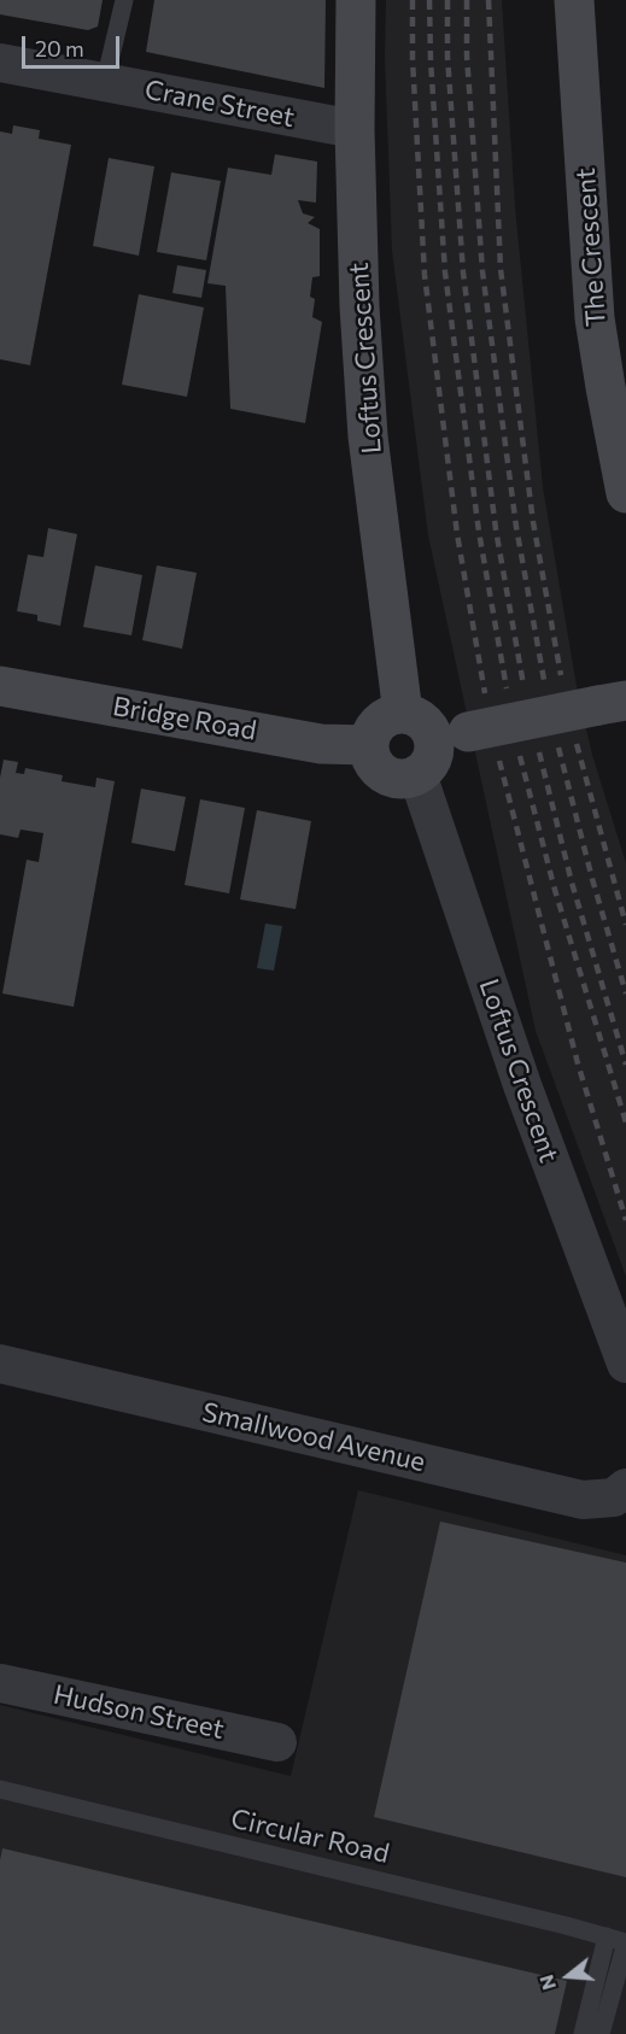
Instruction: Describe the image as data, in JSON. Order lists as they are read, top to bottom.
{
  "streets": {
    "street": [
      "Crane Street",
      "The Crescent",
      "Loftus Crescent",
      "Bridge Road",
      "Smallwood Avenue",
      "Hudson Street"
    ],
    "lane": ["Circular Road"]
  },
  "crossings": [
    ["Crane Street", "Loftus Crescent"],
    ["Loftus Crescent", "Bridge Road"]
  ],
  "scale_bar": "20 m",
  "north": "left"
}
